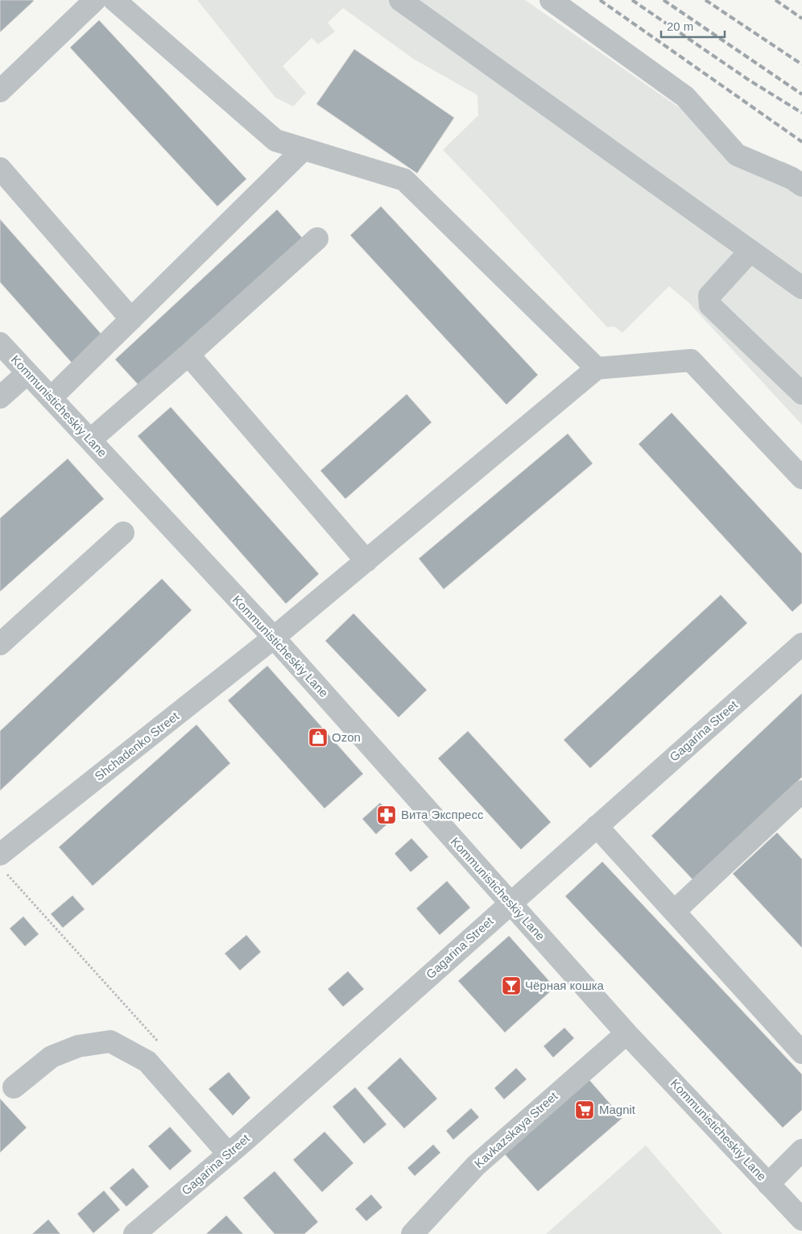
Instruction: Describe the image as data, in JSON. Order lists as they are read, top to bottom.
{
  "streets": {
    "street": [
      "Kommunisticheskiy Lane",
      "Gagarina Street",
      "Shchadenko Street",
      "Kavkazskaya Street"
    ]
  },
  "crossings": [
    ["Kommunisticheskiy Lane", "Gagarina Street"],
    ["Kommunisticheskiy Lane", "Shchadenko Street"],
    ["Kommunisticheskiy Lane", "Kavkazskaya Street"]
  ],
  "places": {
    "shop": ["Ozon"],
    "pharmacy": ["Вита Экспресс"],
    "bar": ["Чёрная кошка"],
    "supermarket": ["Magnit"]
  },
  "scale_bar": "20 m"
}
